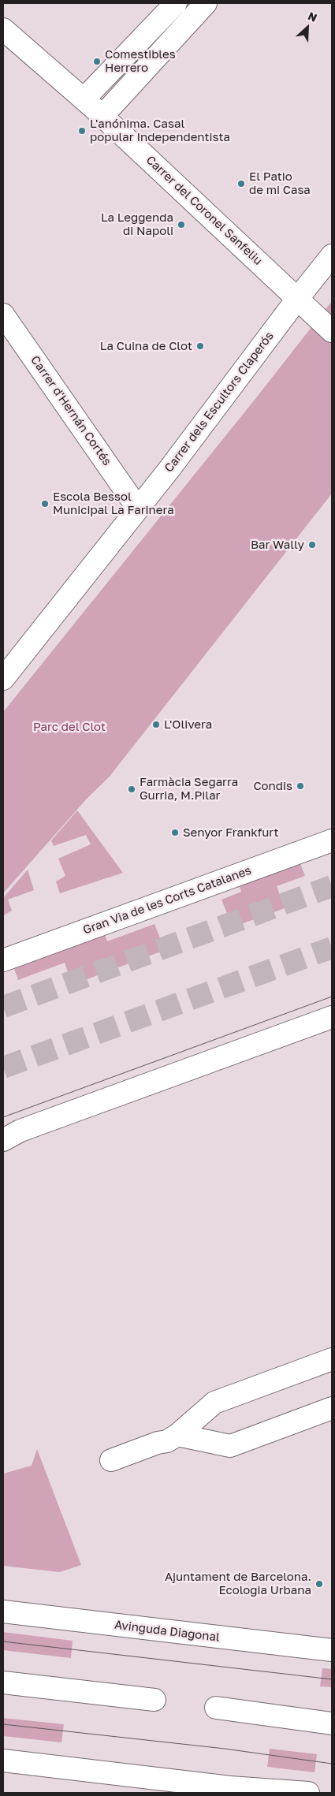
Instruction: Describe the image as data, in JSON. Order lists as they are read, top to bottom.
{
  "streets": {
    "street": [
      "Carrer del Coronel Sanfeliu",
      "Carrer dels Escultors Claperós",
      "Carrer d'Hernán Cortés",
      "Gran Via de les Corts Catalanes",
      "Avinguda Diagonal"
    ]
  },
  "crossings": [
    ["Carrer del Coronel Sanfeliu", "Carrer dels Escultors Claperós"],
    ["Carrer dels Escultors Claperós", "Carrer d'Hernán Cortés"]
  ],
  "parks": ["Parc del Clot"],
  "places": [
    "Comestibles Herrero",
    "L'anónima. Casal popular Independentista",
    "El Patio de mi Casa",
    "La Leggenda di Napoli",
    "La Cuina de Clot",
    "Escola Bessol Municipal La Farinera",
    "Bar Wally",
    "L'Olivera",
    "Condis",
    "Farmàcia Segarra Gurria, M.Pilar",
    "Senyor Frankfurt",
    "Ajuntament de Barcelona. Ecologia Urbana"
  ],
  "north": "top right"
}
